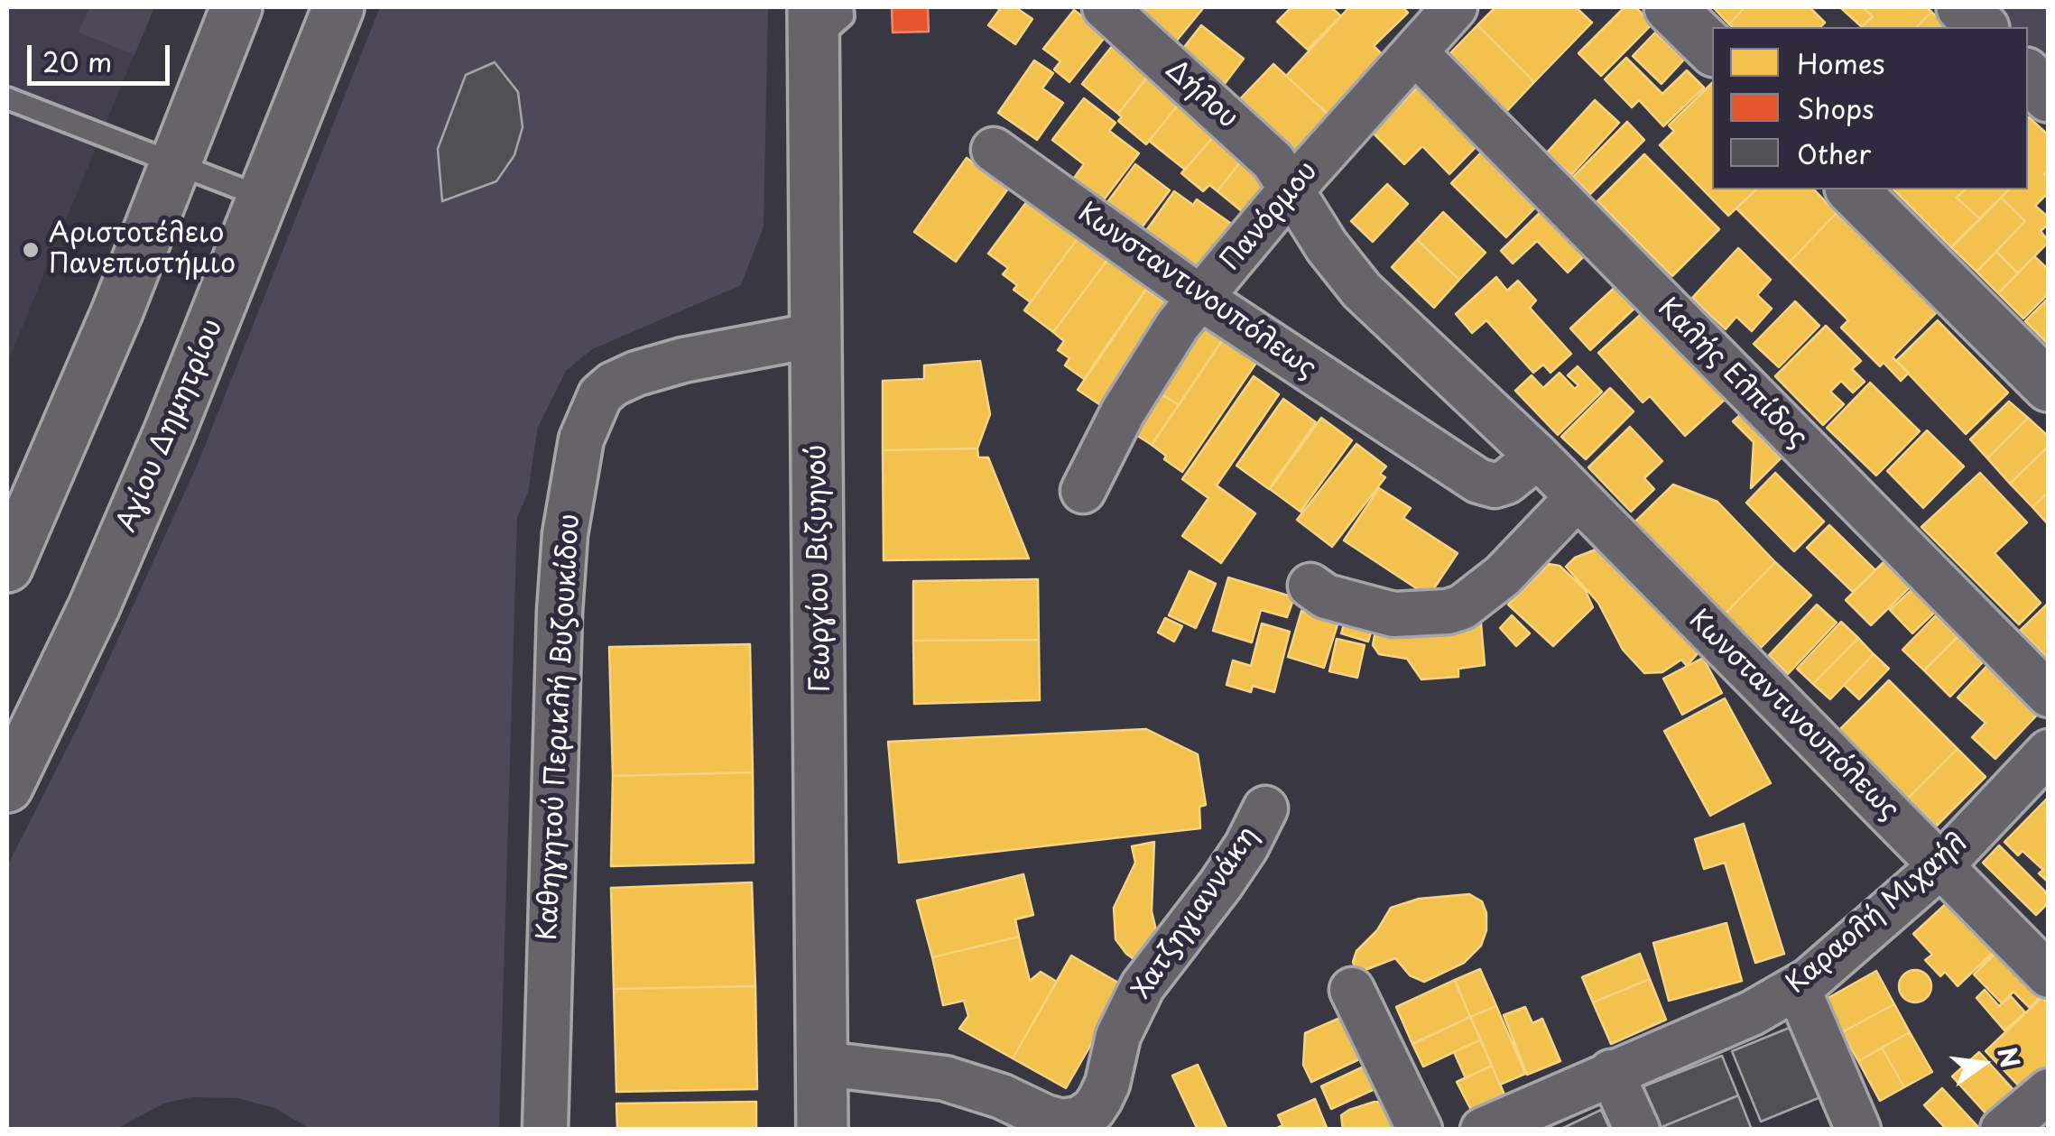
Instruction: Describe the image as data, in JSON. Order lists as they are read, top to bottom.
{
  "streets": {
    "street": [
      "Δήλου",
      "Πανόρμου",
      "Κωνσταντινουπόλεως",
      "Καλής Ελπίδος",
      "Αγίου Δημητρίου",
      "Γεωργίου Βιζυηνού",
      "Καθηγητού Περικλή Βυζουκίδου",
      "Χατζηγιαννάκη",
      "Καραολή Μιχαήλ"
    ]
  },
  "crossings": [
    ["Δήλου", "Πανόρμου"],
    ["Δήλου", "Κωνσταντινουπόλεως"],
    ["Πανόρμου", "Κωνσταντινουπόλεως"],
    ["Πανόρμου", "Καλής Ελπίδος"],
    ["Κωνσταντινουπόλεως", "Καραολή Μιχαήλ"],
    ["Γεωργίου Βιζυηνού", "Καθηγητού Περικλή Βυζουκίδου"],
    ["Γεωργίου Βιζυηνού", "Χατζηγιαννάκη"]
  ],
  "places": ["Αριστοτέλειο Πανεπιστήμιο"],
  "legend": ["Homes", "Shops", "Other"],
  "scale_bar": "20 m",
  "north": "right"
}
